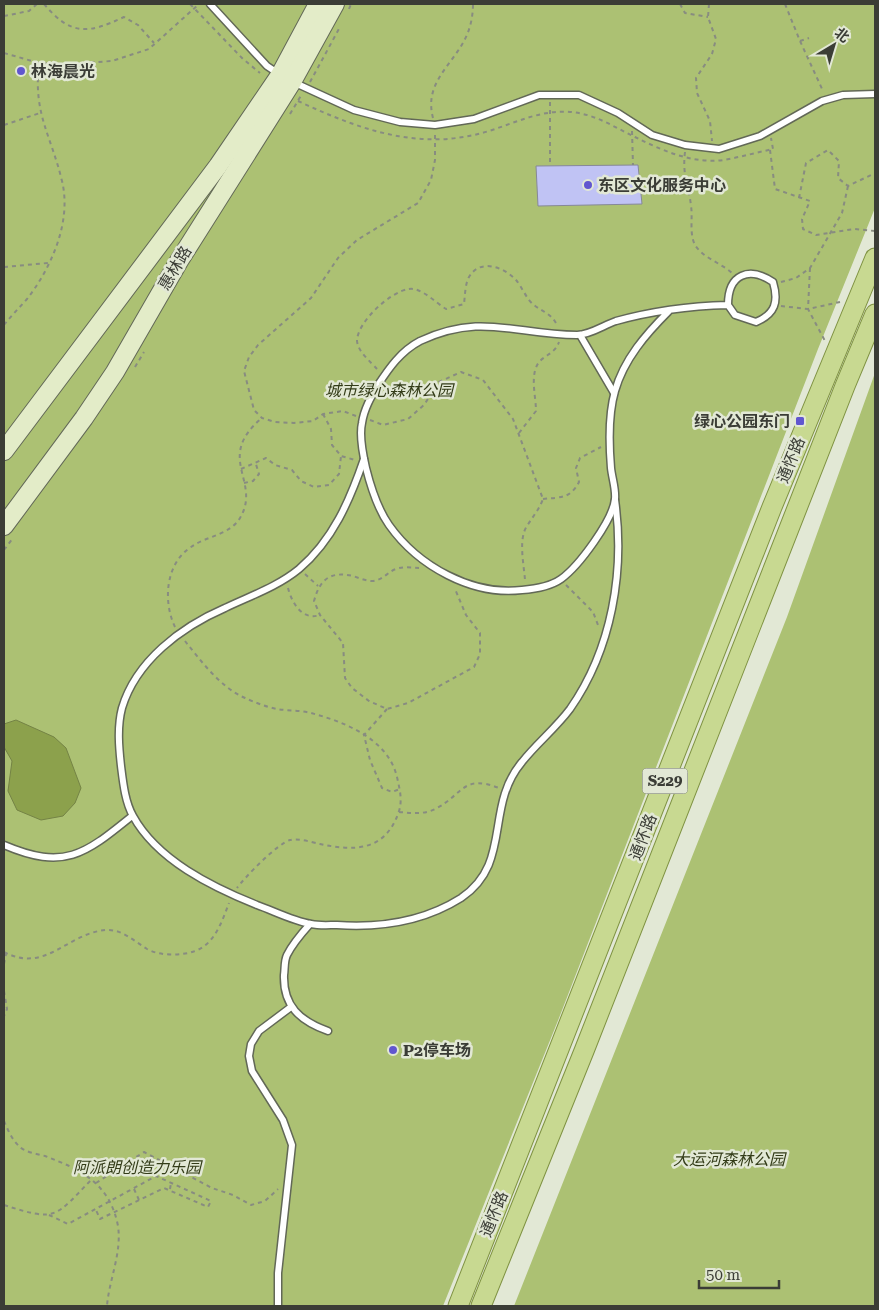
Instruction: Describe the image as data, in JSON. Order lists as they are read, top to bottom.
{
  "streets": {
    "main road": ["惠林路", "通怀路", "S229"]
  },
  "parks": ["城市绿心森林公园", "大运河森林公园", "阿派朗创造力乐园"],
  "places": {
    "other": ["林海晨光", "东区文化服务中心", "P2停车场"],
    "transit": ["绿心公园东门"]
  },
  "scale_bar": "50 m",
  "north": "top right"
}
